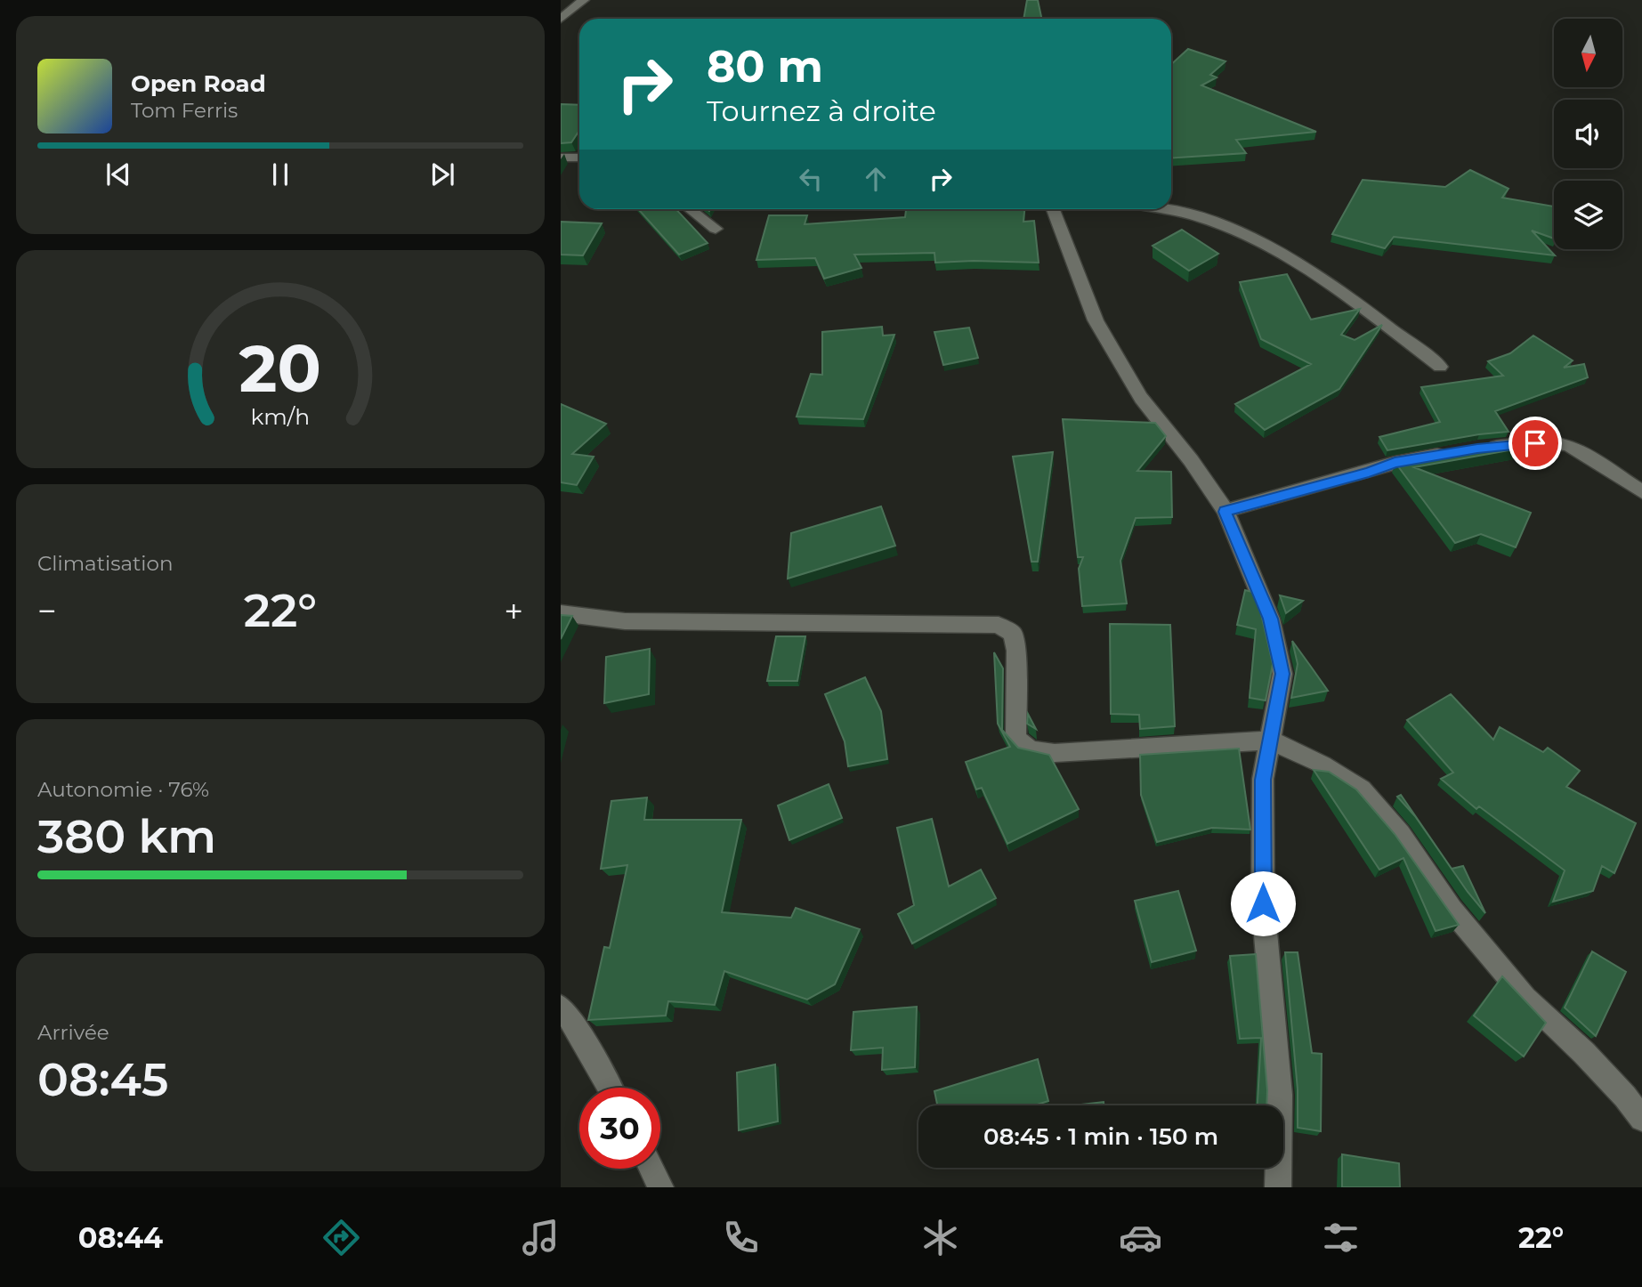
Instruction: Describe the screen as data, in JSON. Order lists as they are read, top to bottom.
{
  "north": "bottom",
  "page": {
    "turn": ["80 m", "Tournez à droite"],
    "song": ["Open Road", "Tom Ferris"],
    "tile": [
      "Climatisation",
      ["Autonomie · 76%", "380 km"],
      ["Arrivée", "08:45"]
    ],
    "heat": ["−", "22°", "+"],
    "limit": "30",
    "trip": "08:45 · 1 min · 150 m",
    "tabs": ["08:44", "22°"],
    "gauge": ["20", "km/h"]
  }
}
